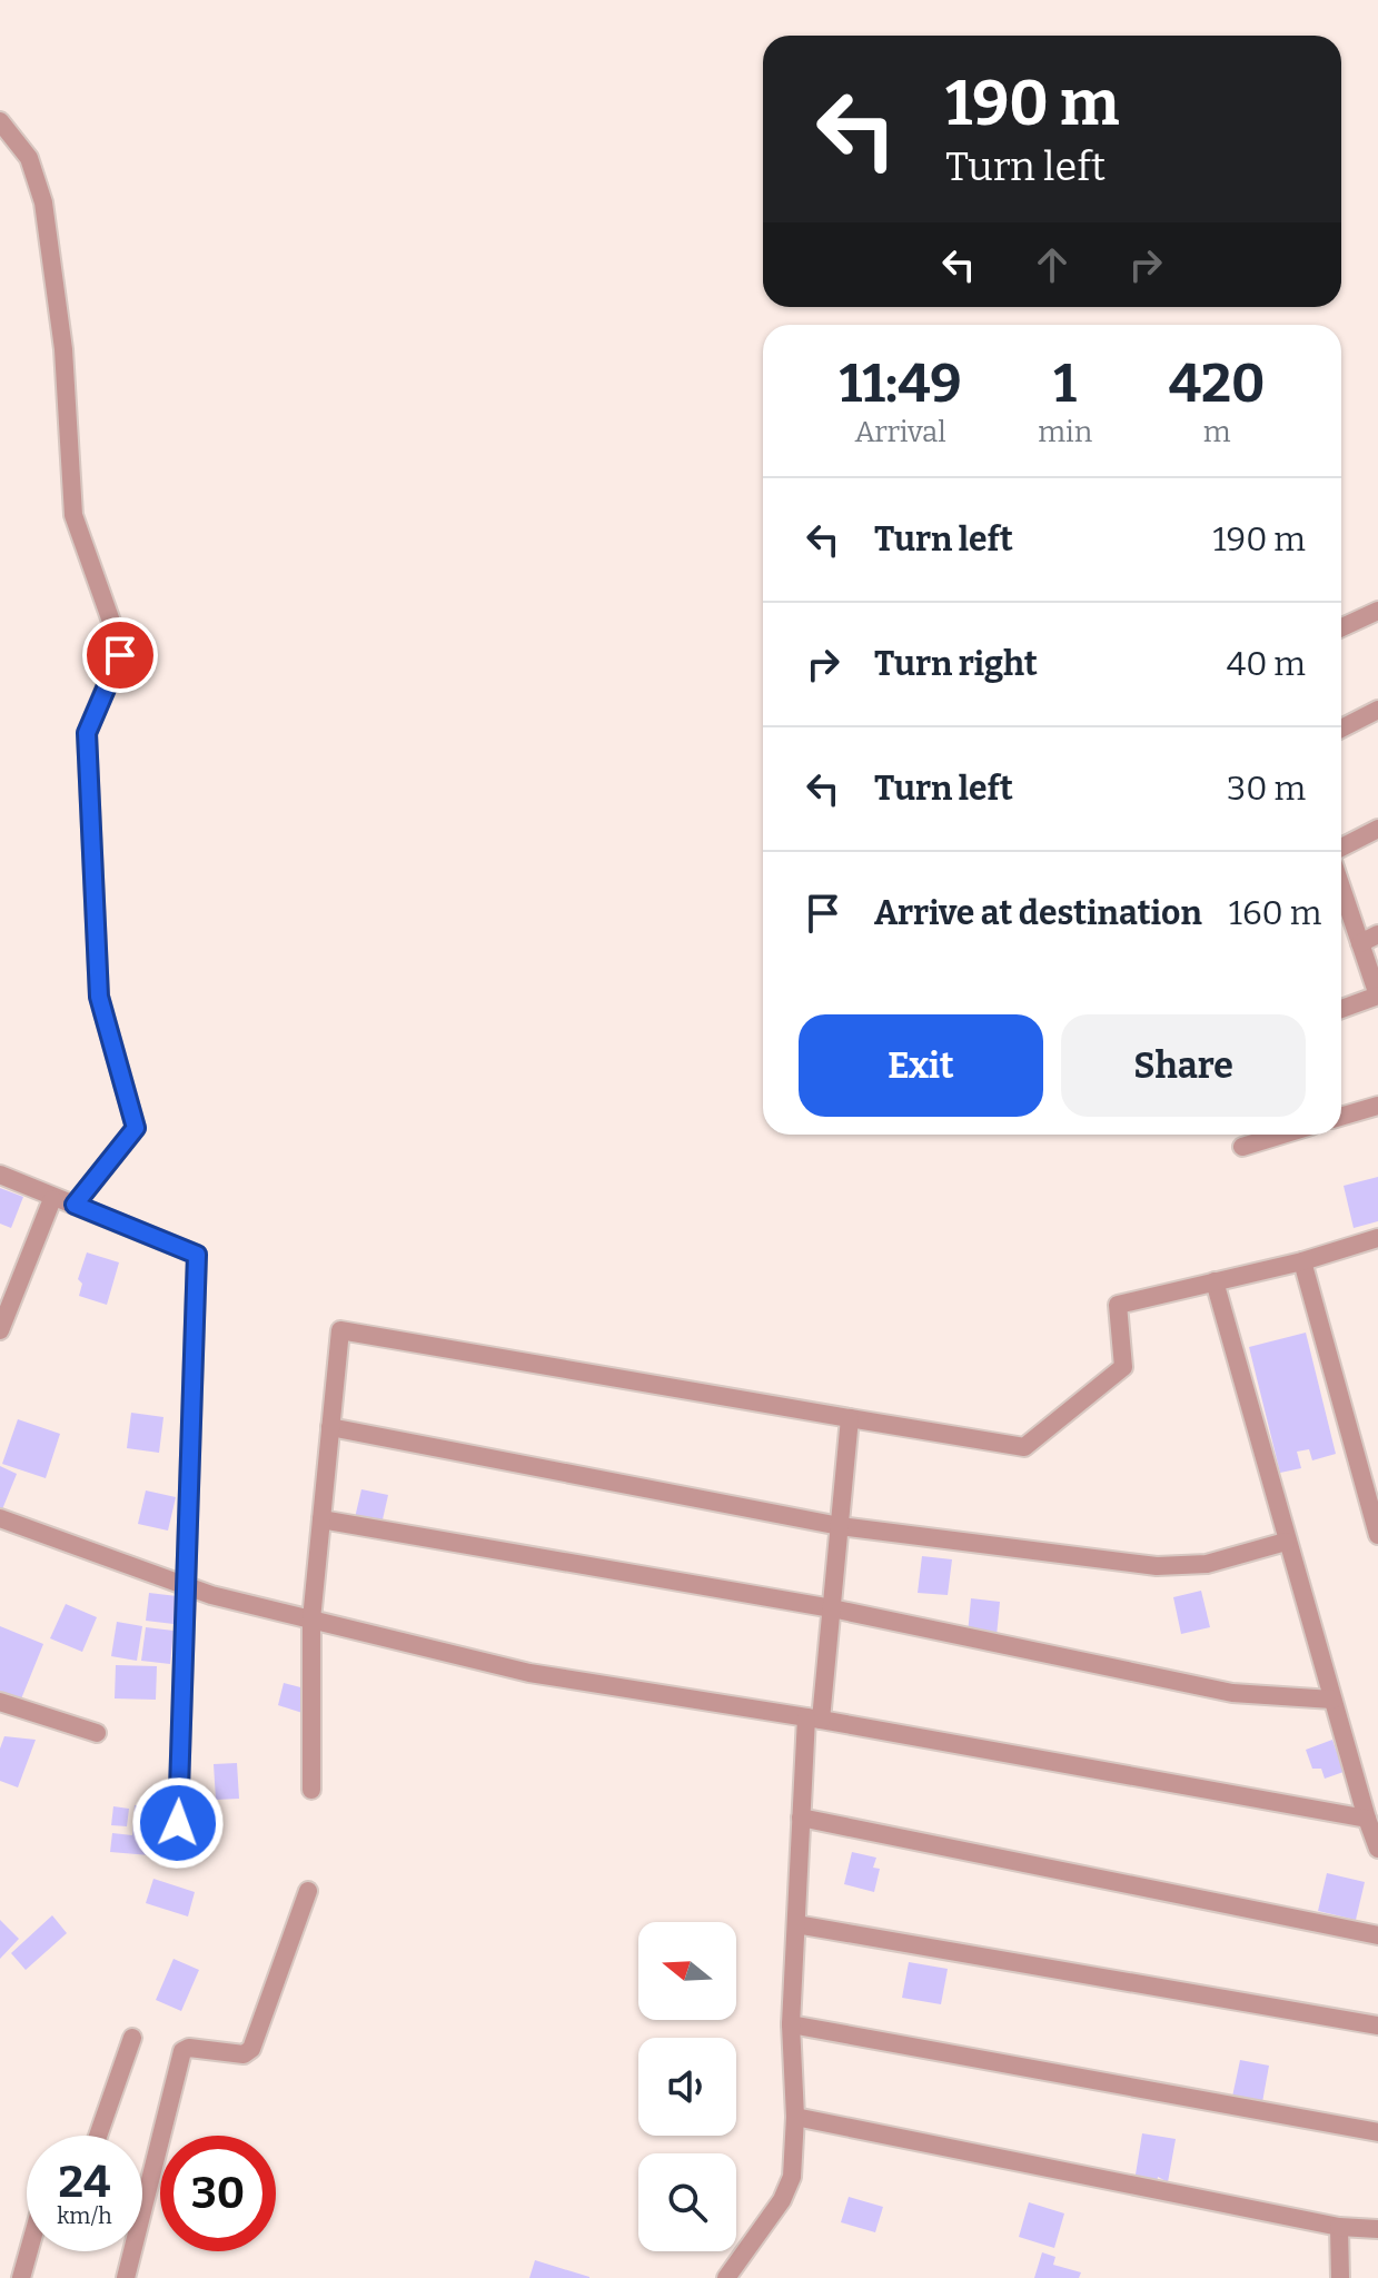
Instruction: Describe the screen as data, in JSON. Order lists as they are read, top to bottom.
{
  "north": "left",
  "page": {
    "turn": ["190 m", "Turn left"],
    "eta": [
      "11:49",
      "Arrival",
      "1",
      "min",
      "420",
      "m"
    ],
    "list": [
      {
        "name": "Turn left",
        "value": "190 m"
      },
      {
        "name": "Turn right",
        "value": "40 m"
      },
      {
        "name": "Turn left",
        "value": "30 m"
      },
      {
        "name": "Arrive at destination",
        "value": "160 m"
      }
    ],
    "buttons": ["Exit", "Share"],
    "speed": "24 km/h",
    "limit": "30"
  }
}
